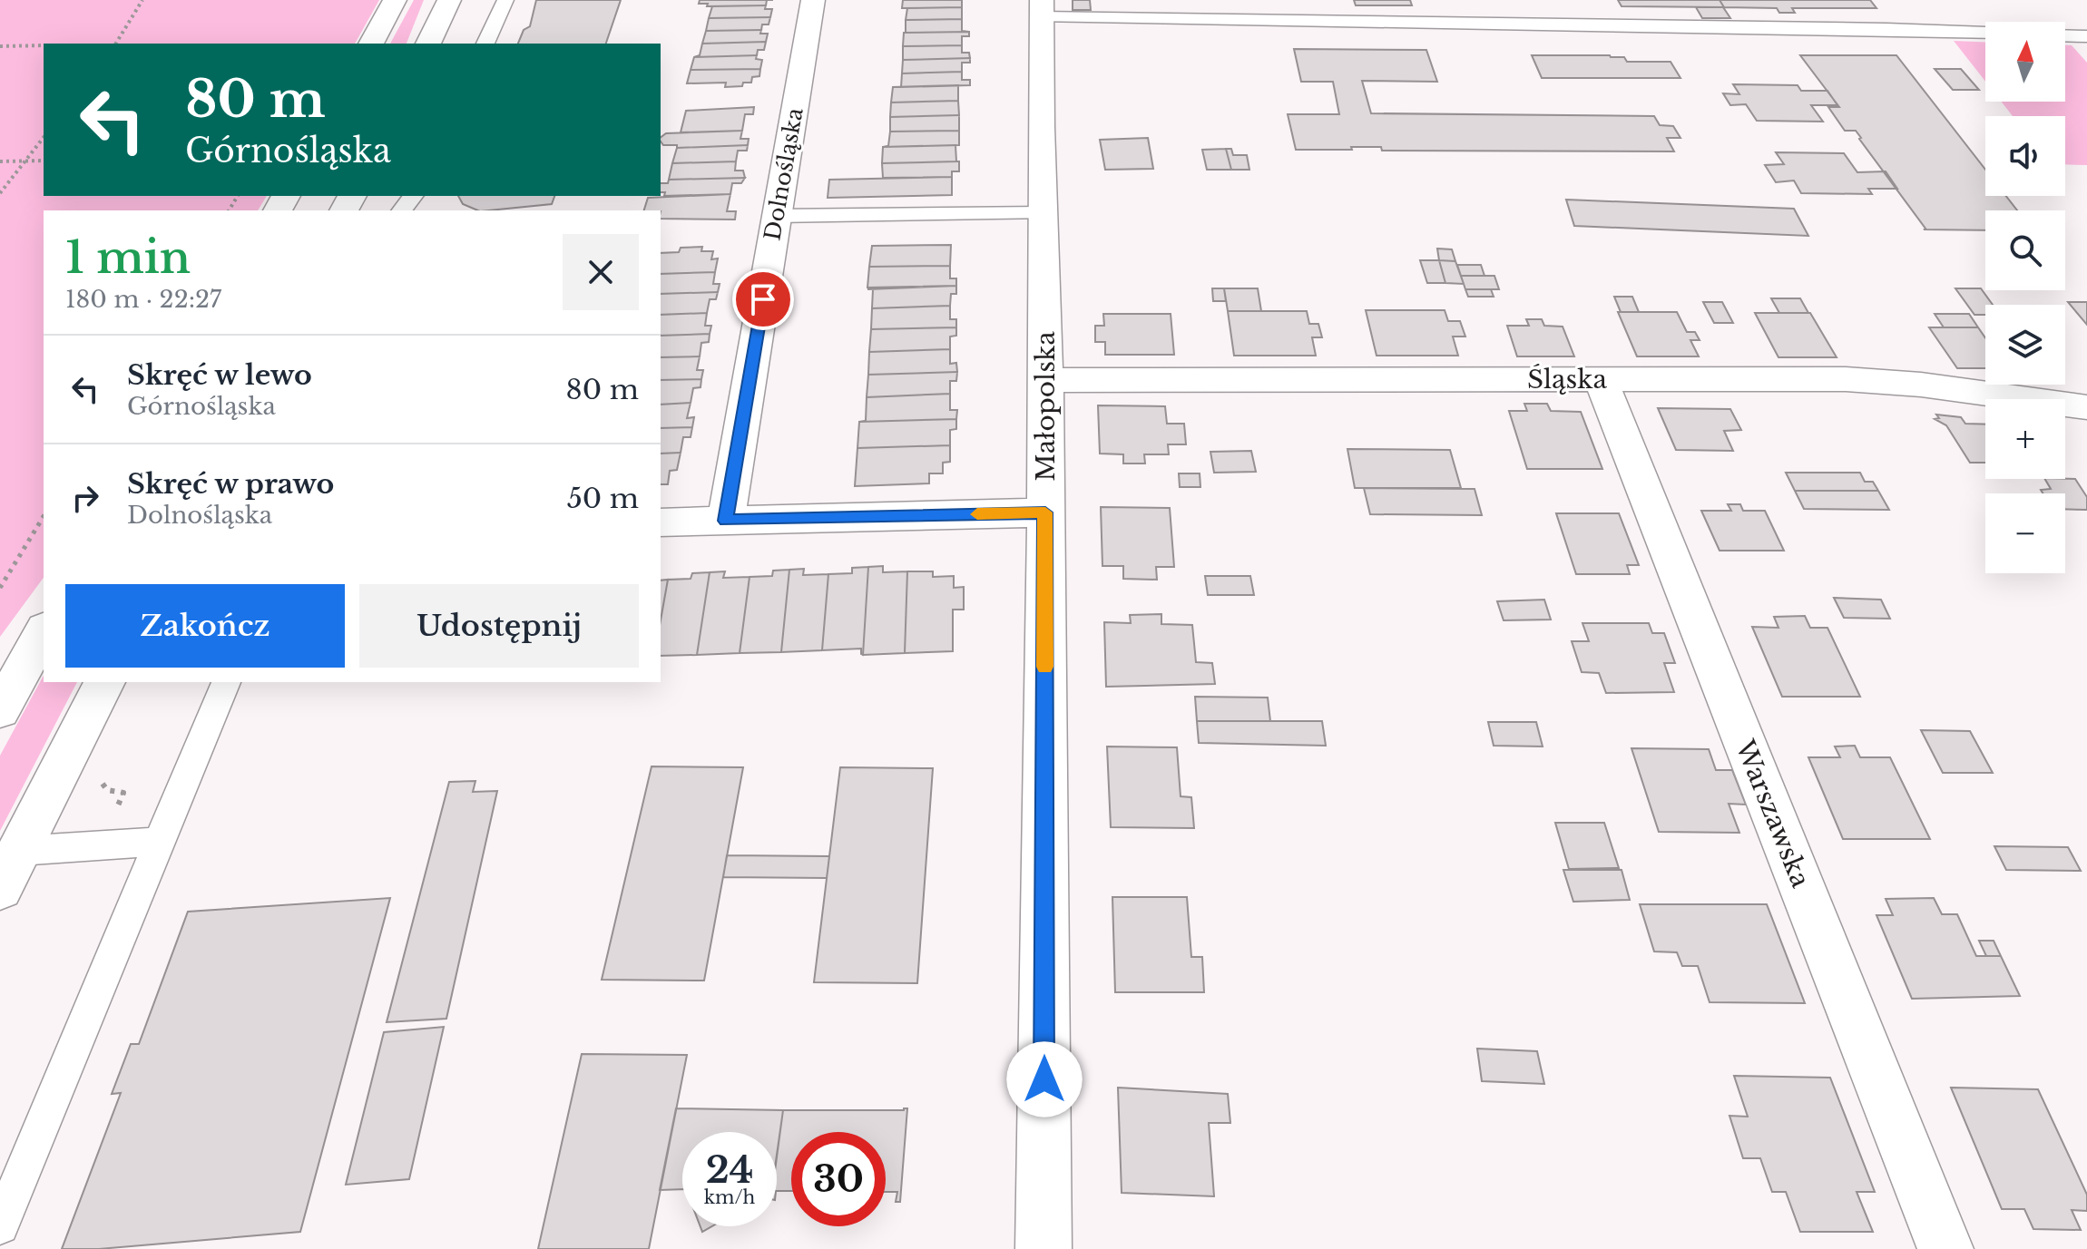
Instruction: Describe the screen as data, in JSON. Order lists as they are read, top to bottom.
{
  "streets": {
    "street": [
      "Dolnośląska",
      "Śląska",
      "Małopolska",
      "Warszawska"
    ]
  },
  "crossings": [
    ["Śląska", "Małopolska"],
    ["Śląska", "Warszawska"]
  ],
  "north": "top",
  "page": {
    "map_buttons": ["+", "−"],
    "turn": ["80 m", "Górnośląska"],
    "heading": ["1 min", "180 m · 22:27"],
    "list": [
      {
        "name": "Skręć w lewo",
        "note": "Górnośląska",
        "value": "80 m"
      },
      {
        "name": "Skręć w prawo",
        "note": "Dolnośląska",
        "value": "50 m"
      }
    ],
    "buttons": ["Zakończ", "Udostępnij"],
    "speed": "24 km/h",
    "limit": "30"
  }
}
